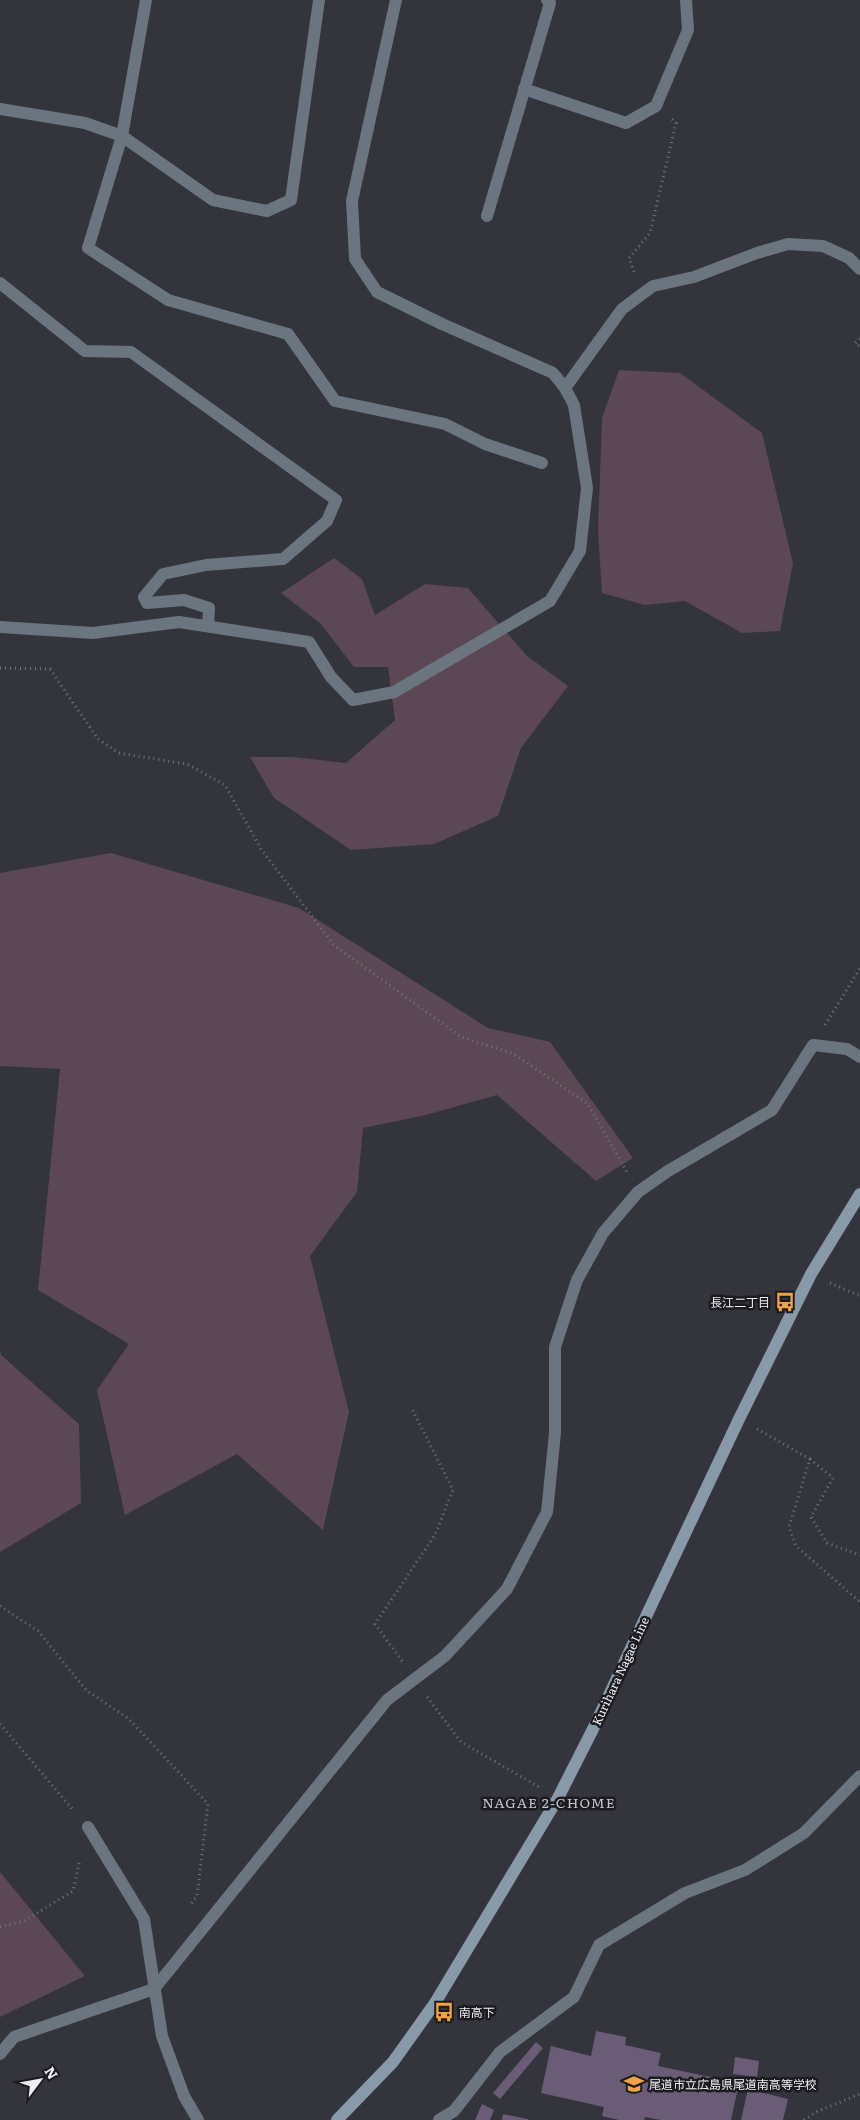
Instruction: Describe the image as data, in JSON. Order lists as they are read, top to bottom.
{
  "streets": {
    "main road": ["Kurihara Nagae Line"]
  },
  "districts": ["NAGAE 2-CHOME"],
  "places": {
    "bus stop": ["長江二丁目", "南高下"],
    "school or university": ["尾道市立広島県尾道南高等学校"]
  },
  "north": "top right"
}
